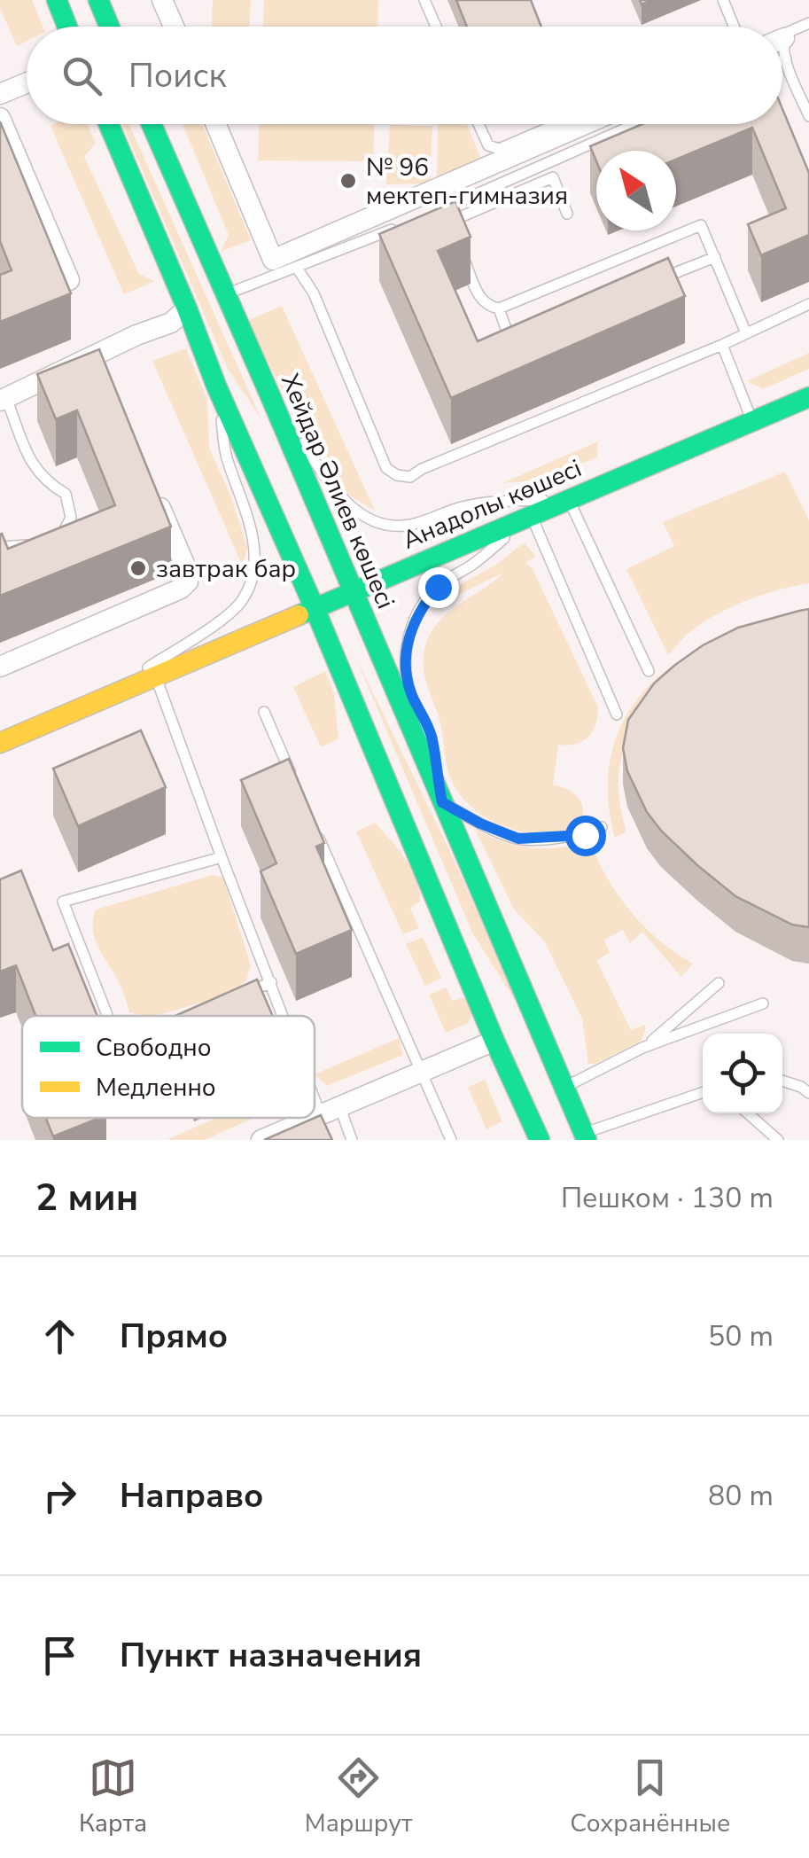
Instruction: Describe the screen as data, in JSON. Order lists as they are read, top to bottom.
{
  "streets": {
    "street": ["Хейдар Әлиев көшесі", "Анадолы көшесі"]
  },
  "crossings": [
    ["Хейдар Әлиев көшесі", "Анадолы көшесі"]
  ],
  "places": ["№ 96 мектеп-гимназия", "завтрак бар"],
  "legend": ["Свободно", "Медленно"],
  "north": "top left",
  "page": {
    "search": "Поиск",
    "heading": ["2 мин", "Пешком · 130 m"],
    "list": [
      ["Прямо", "50 m"],
      ["Направо", "80 m"],
      "Пункт назначения"
    ],
    "nav": ["Карта", "Маршрут", "Сохранённые"]
  }
}
